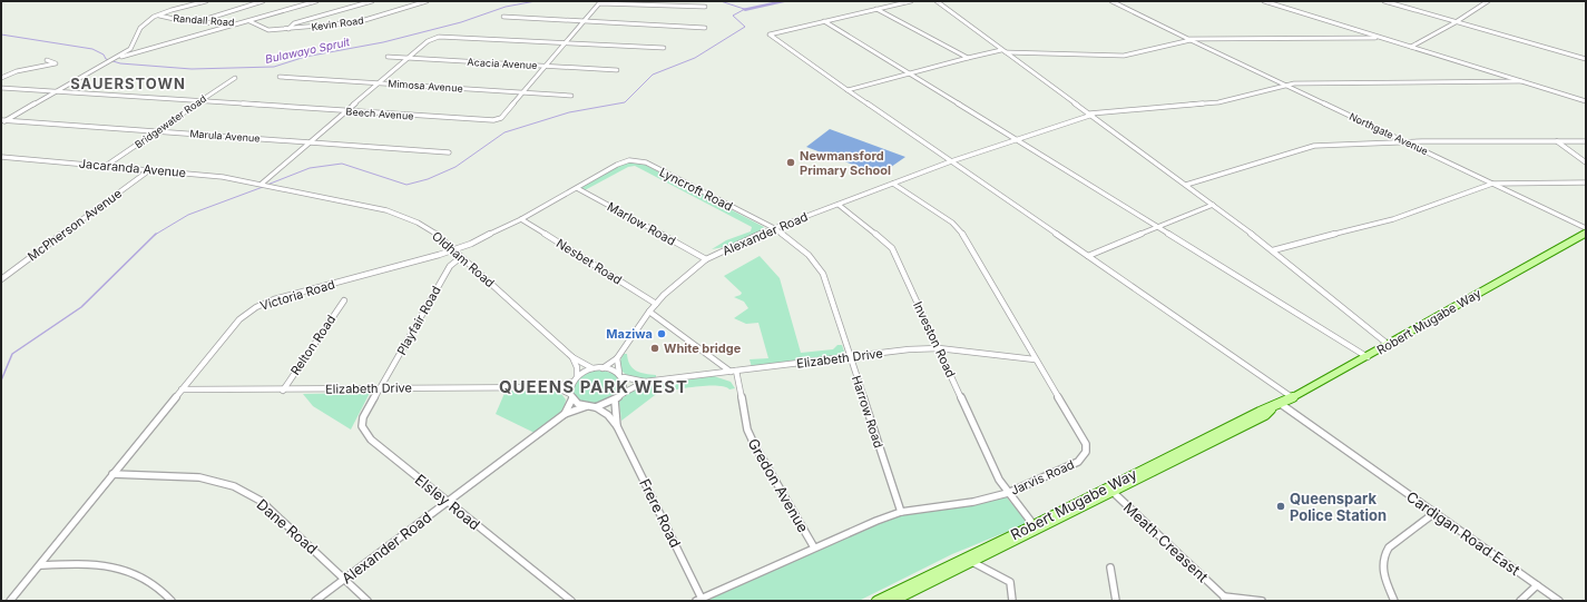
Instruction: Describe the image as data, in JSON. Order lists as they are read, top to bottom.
{
  "streets": {
    "main road": ["Robert Mugabe Way"],
    "street": [
      "Randall Road",
      "Kevin Road",
      "Acacia Avenue",
      "Mimosa Avenue",
      "Beech Avenue",
      "Bridgewater Road",
      "Northgate Avenue",
      "Marula Avenue",
      "Jacaranda Avenue",
      "Lyncroft Road",
      "Marlow Road",
      "McPherson Avenue",
      "Alexander Road",
      "Oldham Road",
      "Nesbet Road",
      "Victoria Road",
      "Playfair Road",
      "Investon Road",
      "Relton Road",
      "Elizabeth Drive",
      "Harrow Road",
      "Jarvis Road",
      "Gredon Avenue",
      "Elsley Road",
      "Frere Road",
      "Dane Road",
      "Cardigan Road East",
      "Meath Creasent"
    ]
  },
  "crossings": [
    ["Randall Road", "Kevin Road"],
    ["Acacia Avenue", "Beech Avenue"],
    ["Mimosa Avenue", "Beech Avenue"],
    ["Beech Avenue", "Bridgewater Road"],
    ["Bridgewater Road", "Marula Avenue"],
    ["Bridgewater Road", "Jacaranda Avenue"],
    ["Northgate Avenue", "Alexander Road"],
    ["Jacaranda Avenue", "McPherson Avenue"],
    ["Jacaranda Avenue", "Oldham Road"],
    ["Lyncroft Road", "Alexander Road"],
    ["Lyncroft Road", "Victoria Road"],
    ["Lyncroft Road", "Harrow Road"],
    ["Marlow Road", "Alexander Road"],
    ["Marlow Road", "Victoria Road"],
    ["Alexander Road", "Oldham Road"],
    ["Alexander Road", "Nesbet Road"],
    ["Alexander Road", "Investon Road"],
    ["Alexander Road", "Elizabeth Drive"],
    ["Alexander Road", "Harrow Road"],
    ["Alexander Road", "Jarvis Road"],
    ["Alexander Road", "Elsley Road"],
    ["Alexander Road", "Frere Road"],
    ["Alexander Road", "Dane Road"],
    ["Oldham Road", "Victoria Road"],
    ["Oldham Road", "Playfair Road"],
    ["Oldham Road", "Elizabeth Drive"],
    ["Oldham Road", "Frere Road"],
    ["Nesbet Road", "Victoria Road"],
    ["Victoria Road", "Elizabeth Drive"],
    ["Victoria Road", "Dane Road"],
    ["Playfair Road", "Elizabeth Drive"],
    ["Playfair Road", "Elsley Road"],
    ["Robert Mugabe Way", "Investon Road"],
    ["Robert Mugabe Way", "Cardigan Road East"],
    ["Robert Mugabe Way", "Meath Creasent"],
    ["Investon Road", "Elizabeth Drive"],
    ["Investon Road", "Jarvis Road"],
    ["Relton Road", "Elizabeth Drive"],
    ["Elizabeth Drive", "Harrow Road"],
    ["Elizabeth Drive", "Jarvis Road"],
    ["Elizabeth Drive", "Gredon Avenue"],
    ["Elizabeth Drive", "Elsley Road"],
    ["Elizabeth Drive", "Frere Road"],
    ["Harrow Road", "Jarvis Road"],
    ["Jarvis Road", "Gredon Avenue"],
    ["Jarvis Road", "Frere Road"]
  ],
  "districts": ["SAUERSTOWN", "QUEENS PARK WEST"],
  "water": ["Bulawayo Spruit"],
  "places": [
    "Newmansford Primary School",
    "Maziwa",
    "White bridge",
    "Queenspark Police Station"
  ]
}
